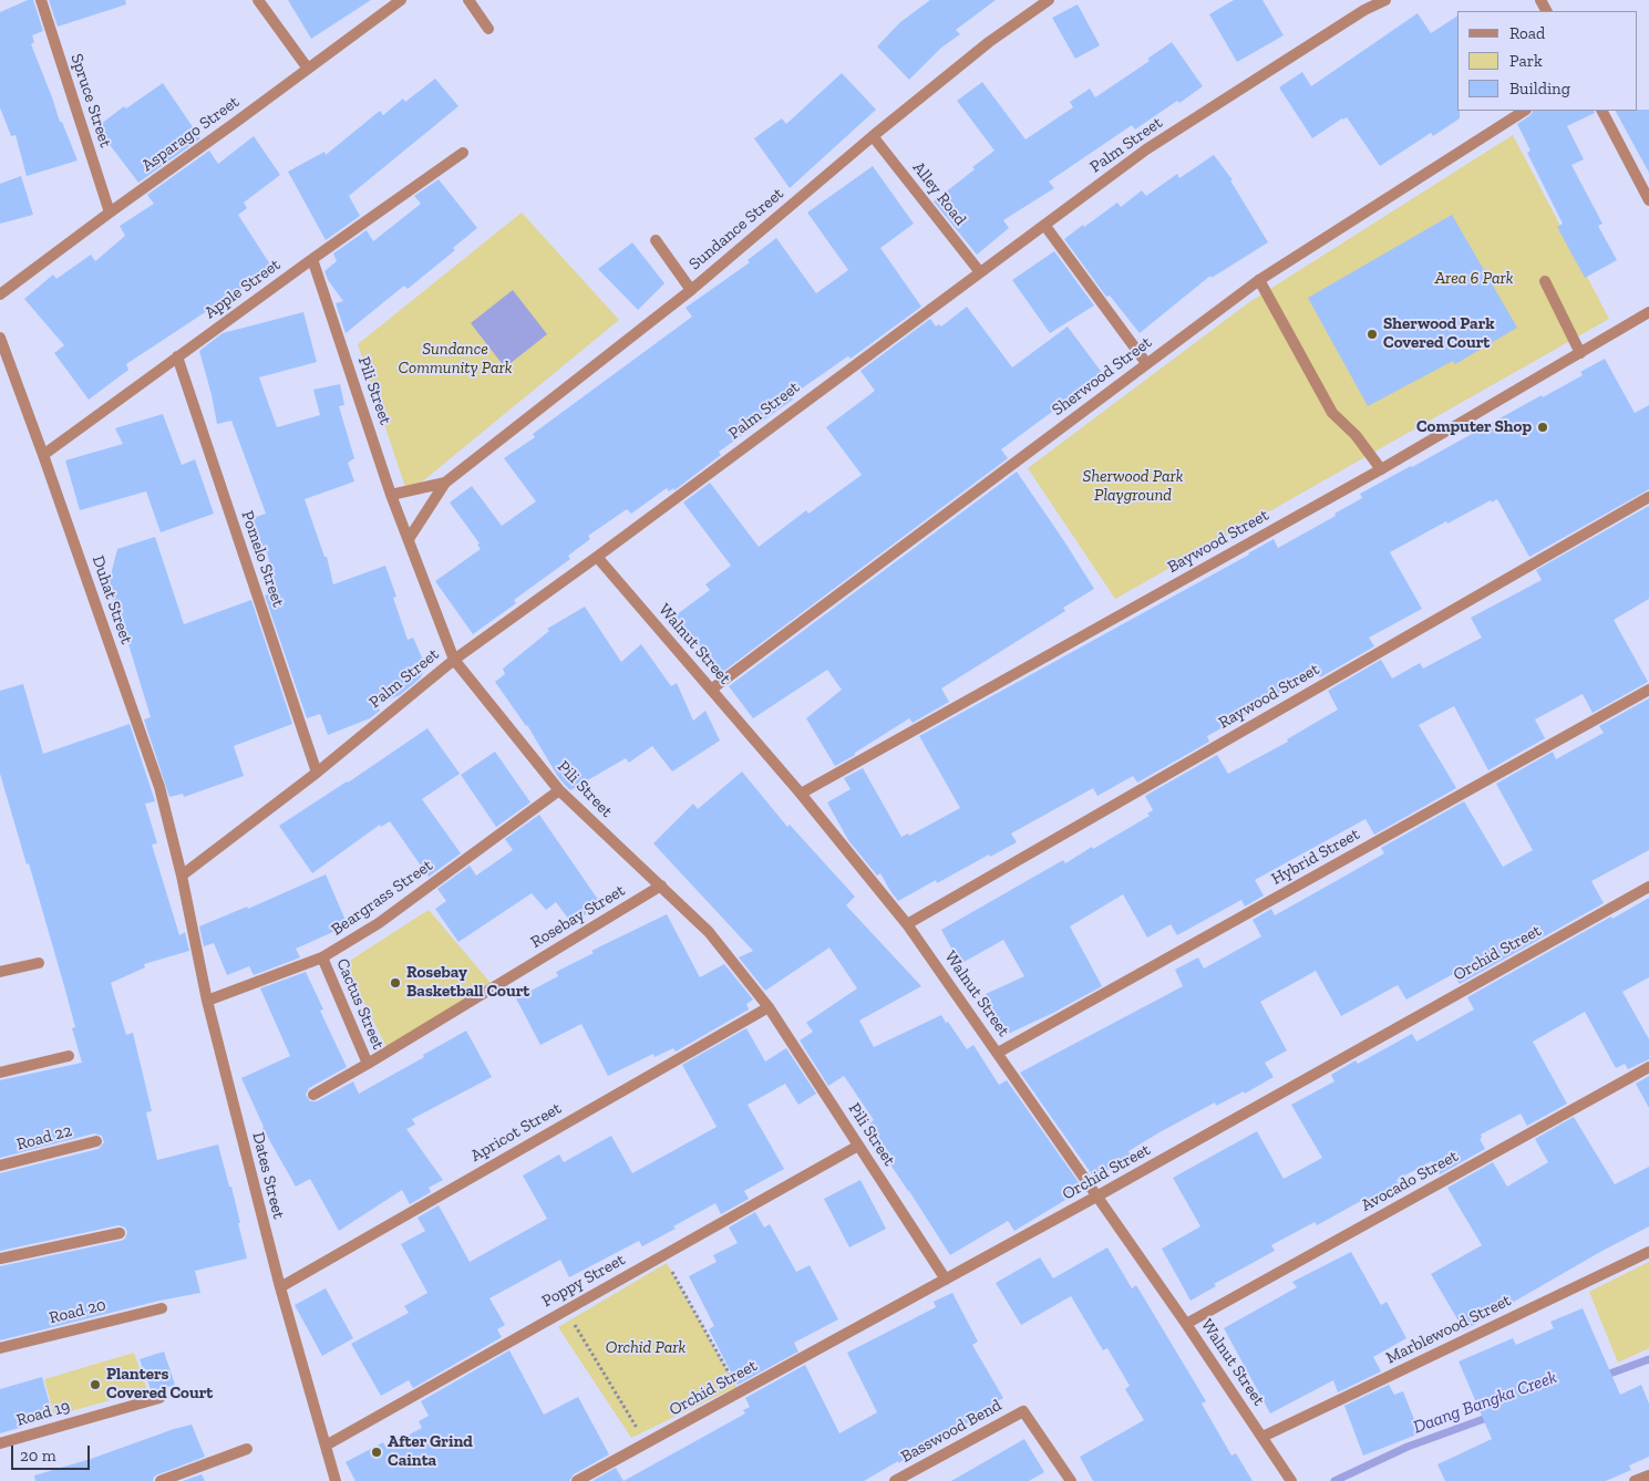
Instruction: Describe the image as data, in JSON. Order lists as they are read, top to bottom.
{
  "streets": {
    "street": [
      "Spruce Street",
      "Asparago Street",
      "Palm Street",
      "Alley Road",
      "Sundance Street",
      "Apple Street",
      "Sherwood Street",
      "Pili Street",
      "Baywood Street",
      "Pomelo Street",
      "Duhat Street",
      "Walnut Street",
      "Raywood Street",
      "Hybrid Street",
      "Beargrass Street",
      "Rosebay Street",
      "Orchid Street",
      "Cactus Street",
      "Apricot Street",
      "Road 22",
      "Dates Street",
      "Avocado Street",
      "Poppy Street",
      "Road 20",
      "Marblewood Street",
      "Road 19",
      "Basswood Bend"
    ]
  },
  "crossings": [
    ["Spruce Street", "Asparago Street"],
    ["Palm Street", "Alley Road"],
    ["Palm Street", "Pili Street"],
    ["Palm Street", "Pomelo Street"],
    ["Palm Street", "Duhat Street"],
    ["Palm Street", "Walnut Street"],
    ["Palm Street", "Dates Street"],
    ["Alley Road", "Sundance Street"],
    ["Apple Street", "Pili Street"],
    ["Apple Street", "Pomelo Street"],
    ["Apple Street", "Duhat Street"],
    ["Sherwood Street", "Walnut Street"],
    ["Pili Street", "Beargrass Street"],
    ["Pili Street", "Rosebay Street"],
    ["Pili Street", "Orchid Street"],
    ["Pili Street", "Apricot Street"],
    ["Pili Street", "Poppy Street"],
    ["Baywood Street", "Walnut Street"],
    ["Duhat Street", "Dates Street"],
    ["Walnut Street", "Raywood Street"],
    ["Walnut Street", "Hybrid Street"],
    ["Walnut Street", "Orchid Street"],
    ["Walnut Street", "Avocado Street"],
    ["Walnut Street", "Marblewood Street"],
    ["Beargrass Street", "Cactus Street"],
    ["Beargrass Street", "Dates Street"],
    ["Rosebay Street", "Cactus Street"],
    ["Apricot Street", "Dates Street"],
    ["Dates Street", "Poppy Street"]
  ],
  "water": ["Daang Bangka Creek"],
  "parks": [
    "Area 6 Park",
    "Sundance Community Park",
    "Sherwood Park Playground",
    "Orchid Park"
  ],
  "places": [
    "Sherwood Park Covered Court",
    "Computer Shop",
    "Rosebay Basketball Court",
    "Planters Covered Court",
    "After Grind Cainta"
  ],
  "legend": ["Road", "Park", "Building"],
  "scale_bar": "20 m"
}
